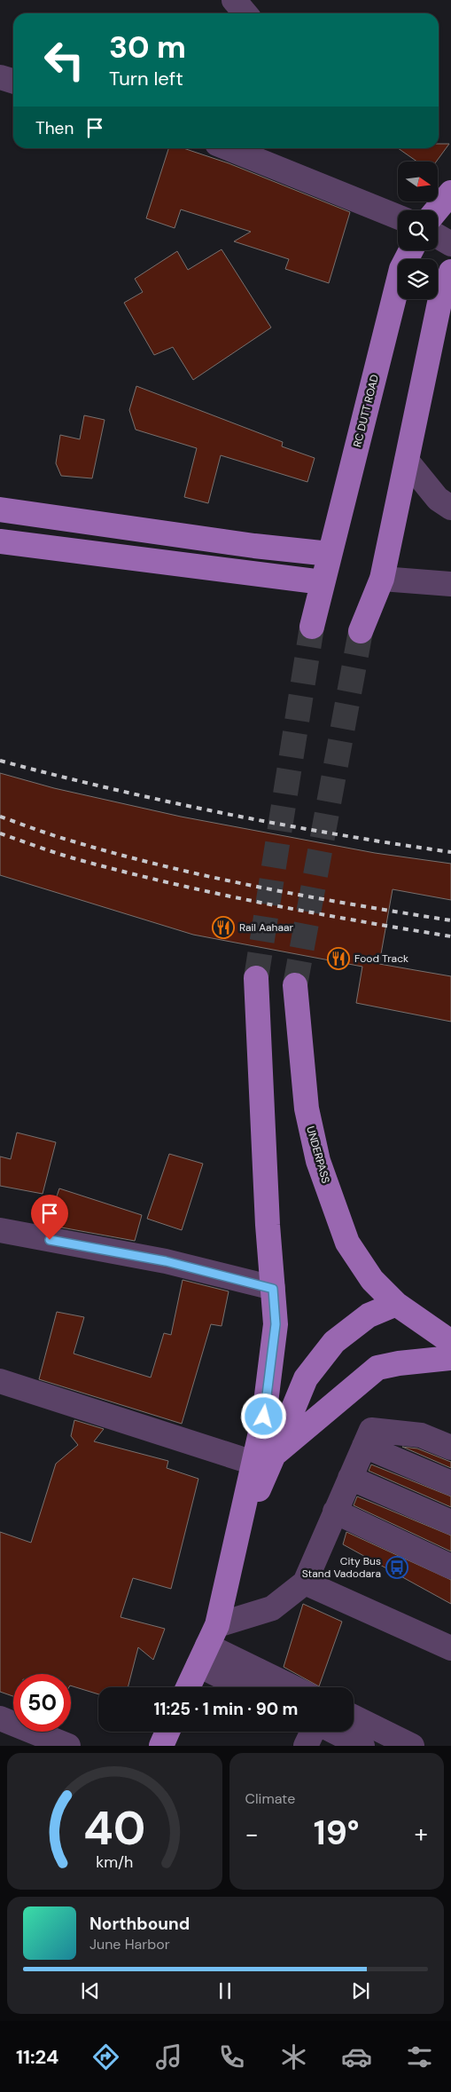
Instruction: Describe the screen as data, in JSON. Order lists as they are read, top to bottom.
{
  "streets": {
    "main road": ["RC DUTT ROAD", "UNDERPASS"]
  },
  "places": {
    "restaurant": ["Rail Aahaar", "Food Track"],
    "bus stop": ["City Bus Stand Vadodara"]
  },
  "north": "right",
  "page": {
    "turn": ["30 m", "Turn left"],
    "then": "Then",
    "limit": "50",
    "trip": "11:25 · 1 min · 90 m",
    "tile": "Climate",
    "heat": ["−", "19°", "+"],
    "song": ["Northbound", "June Harbor"],
    "tabs": "11:24",
    "gauge": ["40", "km/h"]
  }
}
